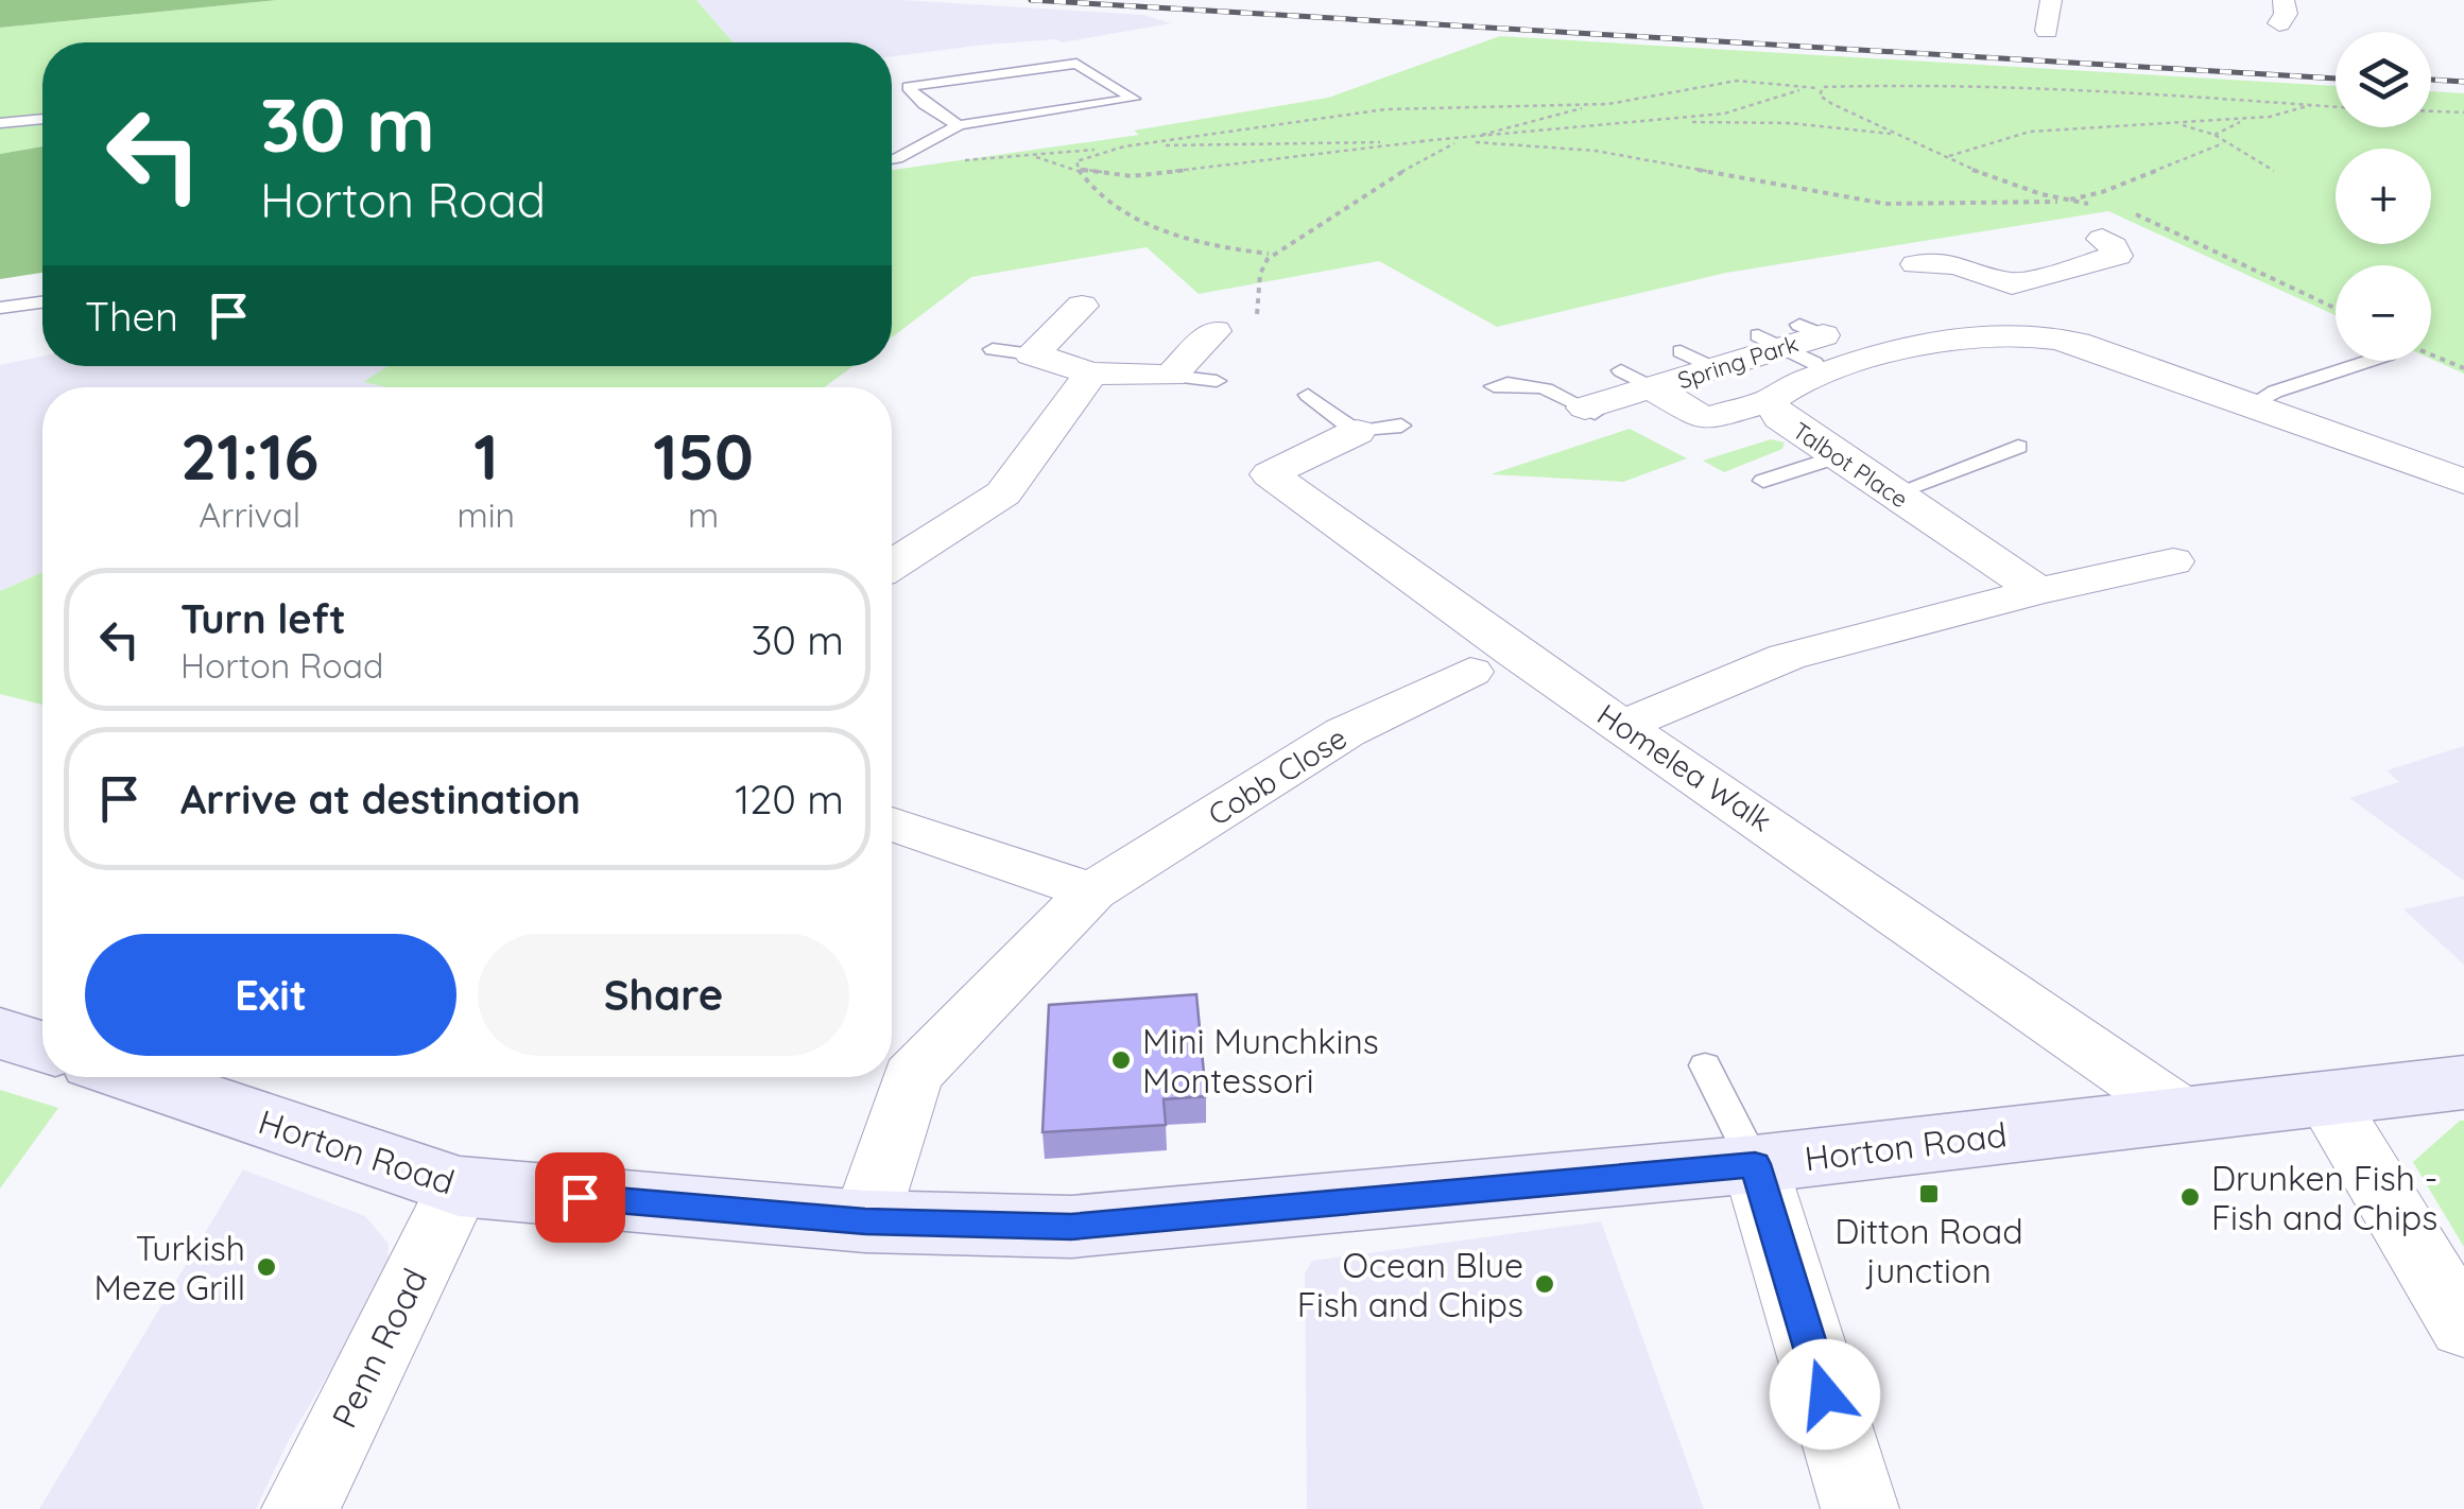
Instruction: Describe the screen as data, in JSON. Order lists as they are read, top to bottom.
{
  "streets": {
    "main road": ["Horton Road"],
    "street": [
      "Spring Park",
      "Talbot Place",
      "Homelea Walk",
      "Cobb Close",
      "Penn Road"
    ]
  },
  "crossings": [
    ["Spring Park", "Talbot Place"],
    ["Homelea Walk", "Horton Road"],
    ["Cobb Close", "Horton Road"],
    ["Horton Road", "Penn Road"]
  ],
  "places": {
    "other": [
      "Mini Munchkins Montessori",
      "Drunken Fish - Fish and Chips",
      "Turkish Meze Grill",
      "Ocean Blue Fish and Chips"
    ],
    "transit": ["Ditton Road junction"]
  },
  "page": {
    "map_buttons": ["+", "−"],
    "turn": ["30 m", "Horton Road"],
    "then": "Then",
    "eta": [
      "21:16",
      "Arrival",
      "1",
      "min",
      "150",
      "m"
    ],
    "list": [
      {
        "name": "Turn left",
        "note": "Horton Road",
        "value": "30 m"
      },
      {
        "name": "Arrive at destination",
        "value": "120 m"
      }
    ],
    "buttons": ["Exit", "Share"]
  }
}
